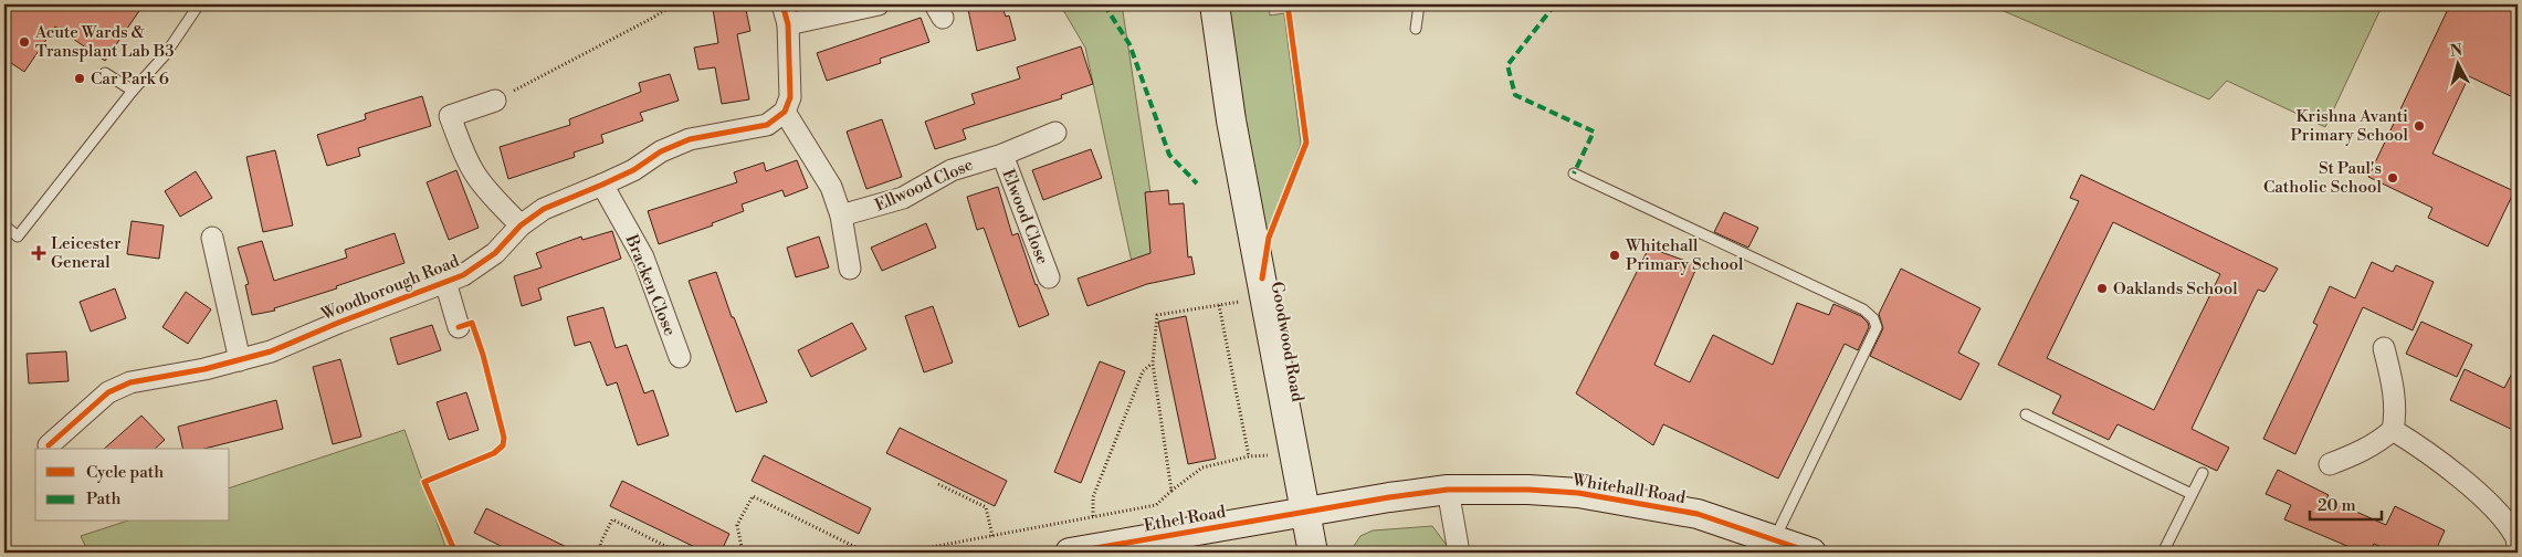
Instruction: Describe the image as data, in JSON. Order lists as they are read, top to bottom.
{
  "streets": {
    "street": [
      "Ellwood Close",
      "Elwood Close",
      "Bracken Close",
      "Woodborough Road",
      "Goodwood Road",
      "Whitehall Road",
      "Ethel Road"
    ]
  },
  "crossings": [
    ["Ellwood Close", "Elwood Close"],
    ["Bracken Close", "Woodborough Road"],
    ["Goodwood Road", "Whitehall Road"],
    ["Goodwood Road", "Ethel Road"],
    ["Whitehall Road", "Ethel Road"]
  ],
  "places": {
    "other": [
      "Acute Wards & Transplant Lab B3",
      "Car Park 6",
      "Krishna Avanti Primary School",
      "St Paul's Catholic School",
      "Whitehall Primary School",
      "Oaklands School"
    ],
    "health": ["Leicester General"]
  },
  "legend": ["Cycle path", "Path"],
  "scale_bar": "20 m",
  "north": "top"
}
